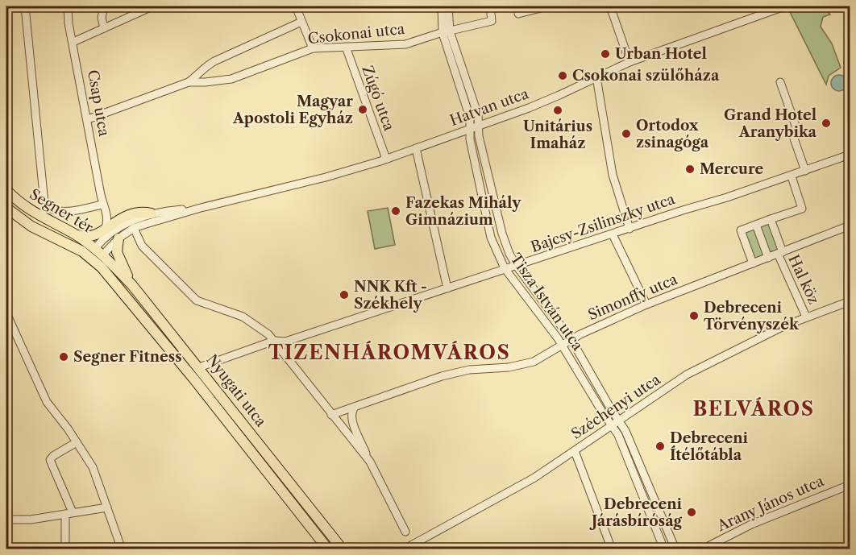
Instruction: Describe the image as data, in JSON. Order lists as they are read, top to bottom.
{
  "streets": {
    "main road": ["Segner tér", "Nyugati utca"],
    "street": [
      "Csokonai utca",
      "Zúgó utca",
      "Csap utca",
      "Hatvan utca",
      "Bajcsy-Zsilinszky utca",
      "Hal köz",
      "Simonffy utca",
      "Tisza István utca",
      "Széchenyi utca",
      "Arany János utca"
    ]
  },
  "crossings": [
    ["Csokonai utca", "Zúgó utca"],
    ["Csokonai utca", "Csap utca"],
    ["Csokonai utca", "Tisza István utca"],
    ["Zúgó utca", "Hatvan utca"],
    ["Csap utca", "Segner tér"],
    ["Hatvan utca", "Segner tér"],
    ["Hatvan utca", "Tisza István utca"],
    ["Hatvan utca", "Nyugati utca"],
    ["Segner tér", "Nyugati utca"],
    ["Bajcsy-Zsilinszky utca", "Tisza István utca"],
    ["Bajcsy-Zsilinszky utca", "Nyugati utca"],
    ["Hal köz", "Simonffy utca"],
    ["Hal köz", "Széchenyi utca"],
    ["Simonffy utca", "Tisza István utca"],
    ["Tisza István utca", "Széchenyi utca"]
  ],
  "districts": ["TIZENHÁROMVÁROS", "BELVÁROS"],
  "places": [
    "Urban Hotel",
    "Csokonai szülőháza",
    "Magyar Apostoli Egyház",
    "Unitárius Imaház",
    "Grand Hotel Aranybika",
    "Ortodox zsinagóga",
    "Mercure",
    "Fazekas Mihály Gimnázium",
    "NNK Kft - Székhely",
    "Debreceni Törvényszék",
    "Segner Fitness",
    "Debreceni Ítélőtábla",
    "Debreceni Járásbíróság"
  ]
}
